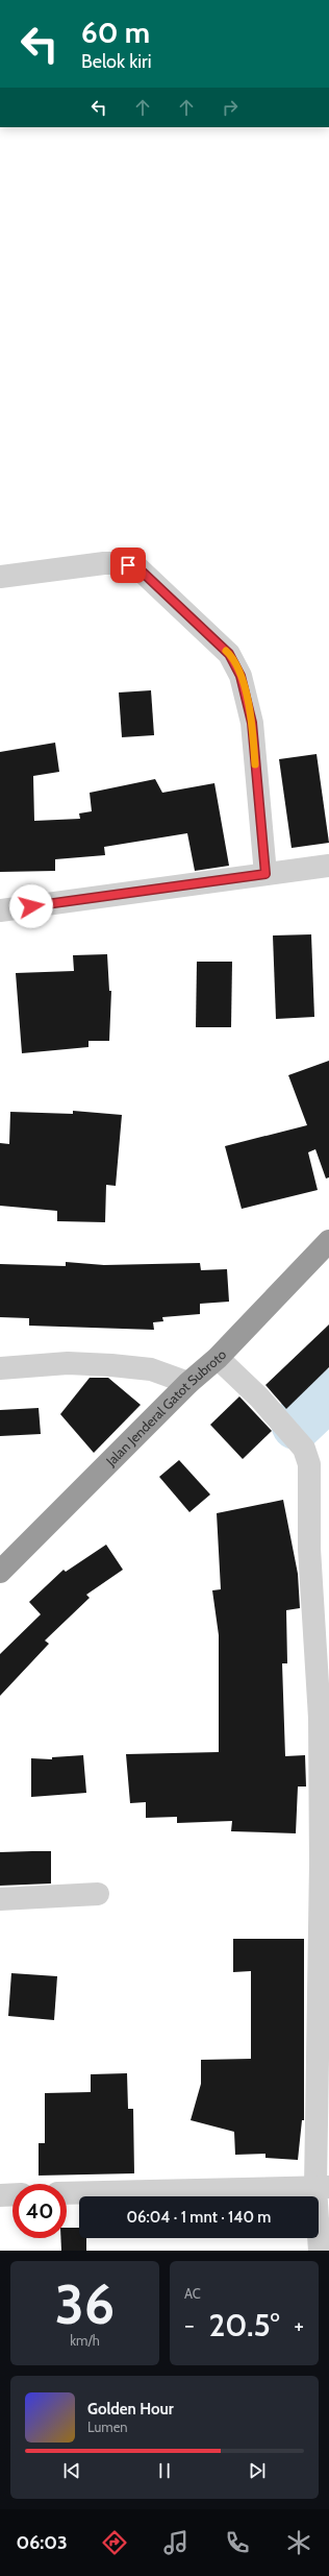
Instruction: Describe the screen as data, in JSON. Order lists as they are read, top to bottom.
{
  "streets": {
    "highway": ["Jalan Jenderal Gatot Subroto"]
  },
  "page": {
    "turn": ["60 m", "Belok kiri"],
    "limit": "40",
    "trip": "06:04 · 1 mnt · 140 m",
    "tile": [
      ["36", "km/h"],
      "AC"
    ],
    "heat": ["−", "20.5°", "+"],
    "song": ["Golden Hour", "Lumen"],
    "tabs": "06:03"
  }
}
